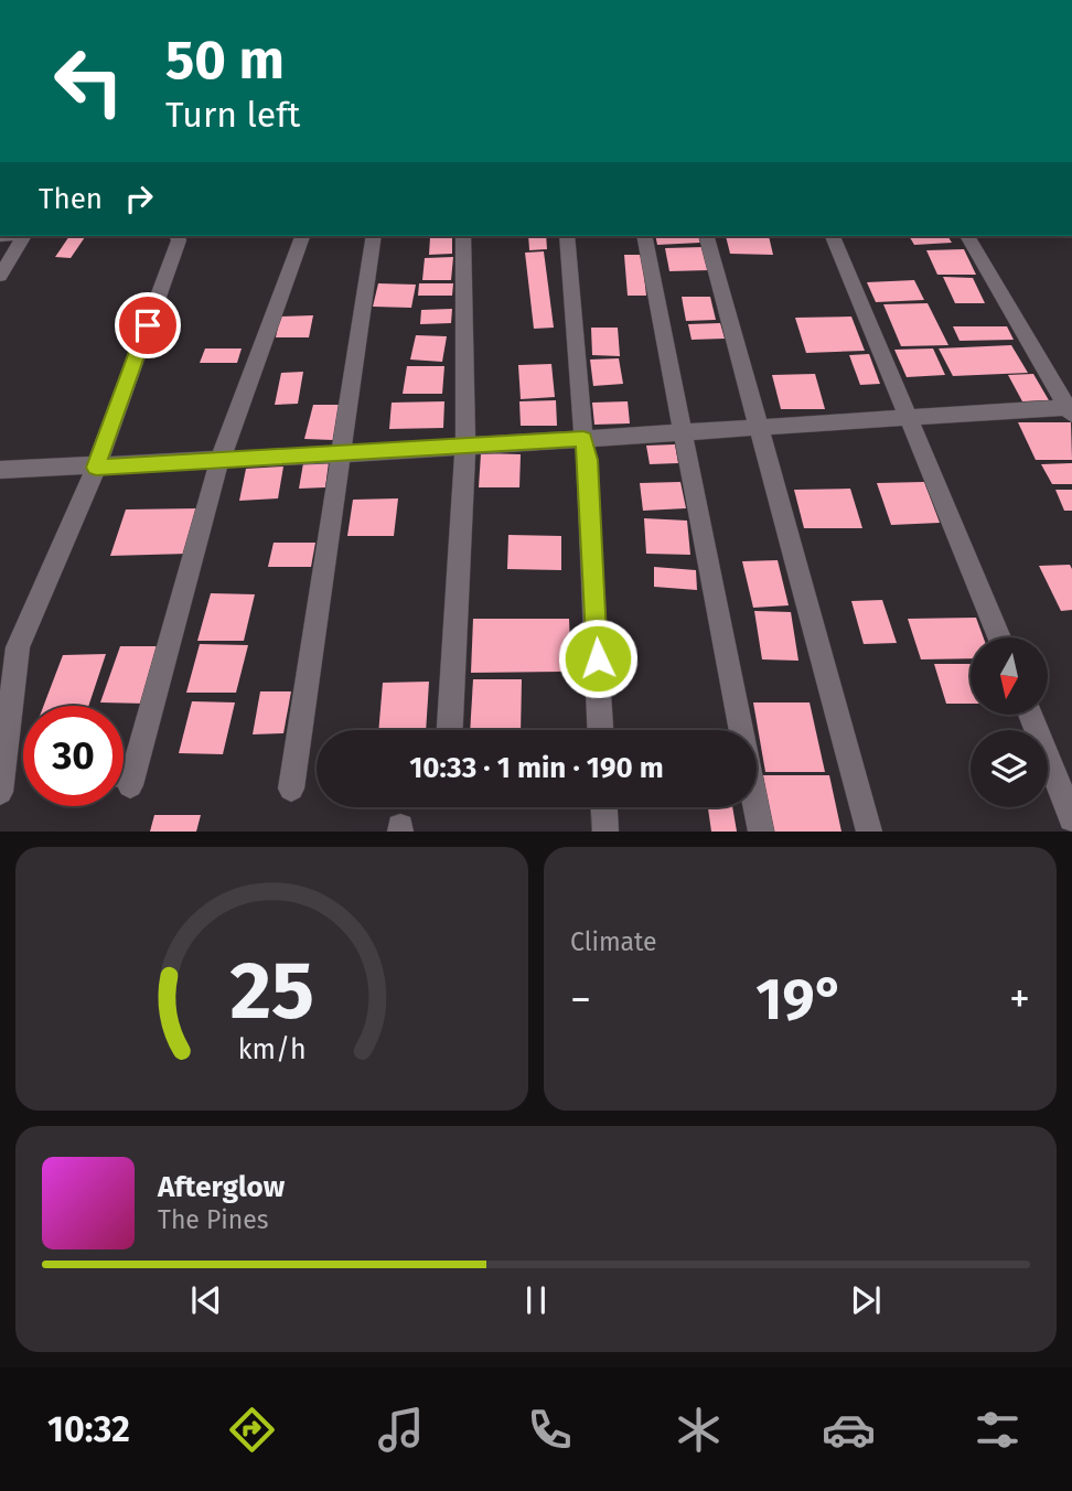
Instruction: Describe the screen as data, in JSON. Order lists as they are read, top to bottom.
{
  "north": "bottom",
  "page": {
    "turn": ["50 m", "Turn left"],
    "then": "Then",
    "limit": "30",
    "trip": "10:33 · 1 min · 190 m",
    "tile": "Climate",
    "heat": ["−", "19°", "+"],
    "song": ["Afterglow", "The Pines"],
    "tabs": "10:32",
    "gauge": ["25", "km/h"]
  }
}
